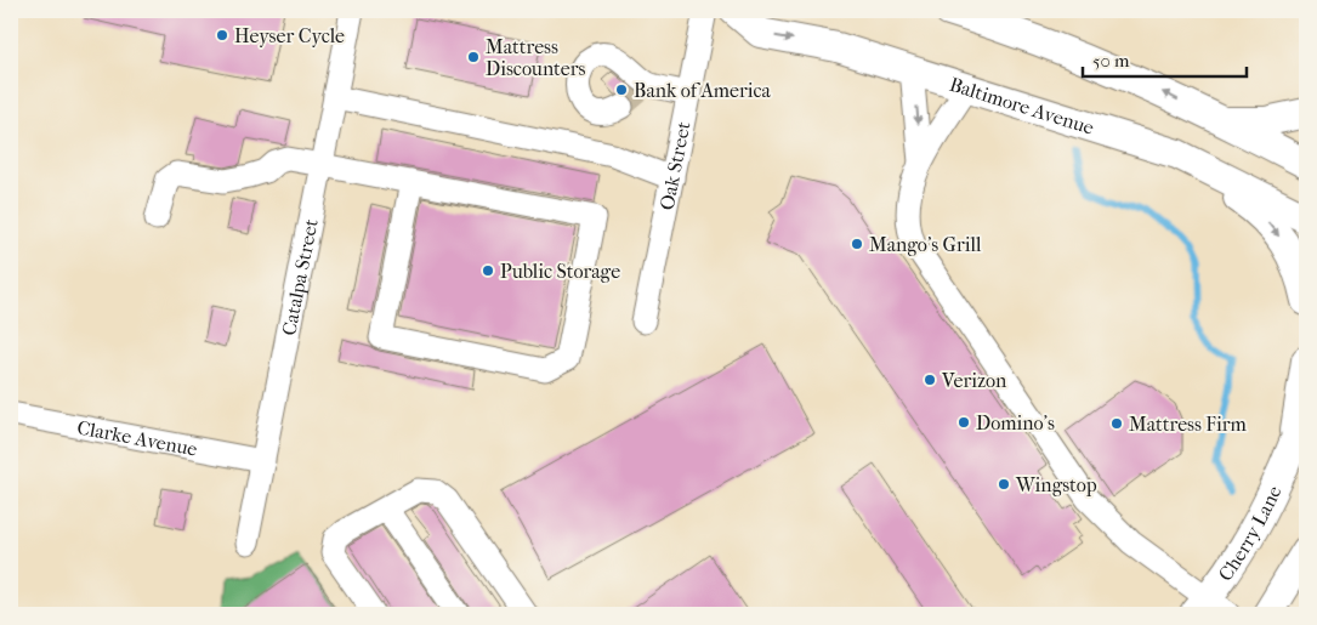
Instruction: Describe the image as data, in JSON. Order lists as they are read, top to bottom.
{
  "streets": {
    "main road": ["Baltimore Avenue", "Cherry Lane"],
    "street": ["Oak Street", "Catalpa Street", "Clarke Avenue"]
  },
  "crossings": [
    ["Catalpa Street", "Clarke Avenue"]
  ],
  "places": [
    "Heyser Cycle",
    "Mattress Discounters",
    "Bank of America",
    "Mango's Grill",
    "Public Storage",
    "Verizon",
    "Domino's",
    "Mattress Firm",
    "Wingstop"
  ],
  "scale_bar": "50 m"
}
